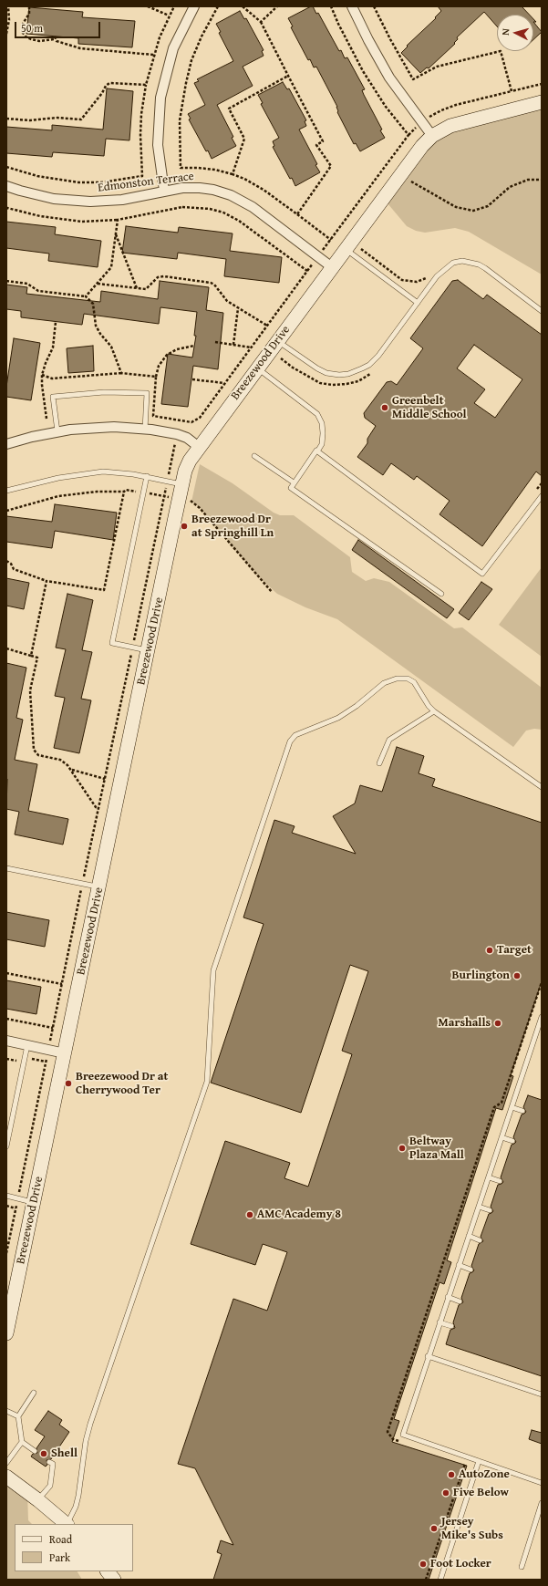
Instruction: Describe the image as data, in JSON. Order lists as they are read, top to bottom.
{
  "streets": {
    "street": ["Edmonston Terrace", "Breezewood Drive"]
  },
  "crossings": [
    ["Edmonston Terrace", "Breezewood Drive"]
  ],
  "places": [
    "Greenbelt Middle School",
    "Breezewood Dr at Springhill Ln",
    "Target",
    "Burlington",
    "Marshalls",
    "Breezewood Dr at Cherrywood Ter",
    "Beltway Plaza Mall",
    "AMC Academy 8",
    "Shell",
    "AutoZone",
    "Five Below",
    "Jersey Mike's Subs",
    "Foot Locker"
  ],
  "legend": ["Road", "Park"],
  "scale_bar": "50 m",
  "north": "left"
}
